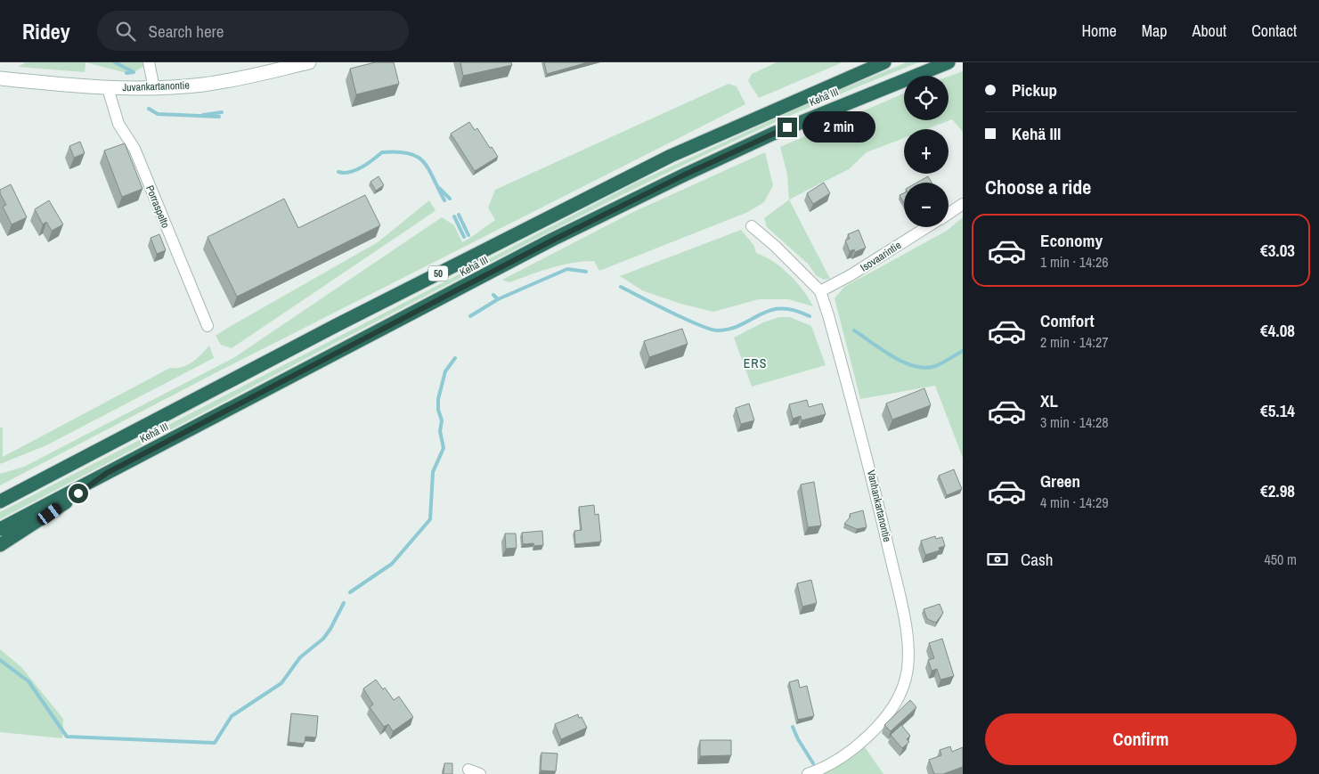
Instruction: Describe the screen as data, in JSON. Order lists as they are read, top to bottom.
{
  "streets": {
    "highway": ["Kehä III", "50"],
    "main road": ["Juvankartanontie"],
    "street": ["Porraspelto", "Isovaarintie", "Vanhankartanontie"]
  },
  "crossings": [
    ["Juvankartanontie", "Porraspelto"],
    ["Isovaarintie", "Vanhankartanontie"]
  ],
  "districts": ["ERS"],
  "page": {
    "header": "Ridey",
    "search": "Search here",
    "nav": [
      "Home",
      "Map",
      "About",
      "Contact"
    ],
    "banner": ["Pickup", "Kehä III"],
    "map_buttons": ["+", "−"],
    "bubble": "2 min",
    "heading": "Choose a ride",
    "list": [
      {
        "name": "Economy",
        "note": "1 min · 14:26",
        "value": "€3.03"
      },
      {
        "name": "Comfort",
        "note": "2 min · 14:27",
        "value": "€4.08"
      },
      {
        "name": "XL",
        "note": "3 min · 14:28",
        "value": "€5.14"
      },
      {
        "name": "Green",
        "note": "4 min · 14:29",
        "value": "€2.98"
      }
    ],
    "pay": ["Cash", "450 m"],
    "buttons": "Confirm"
  }
}
